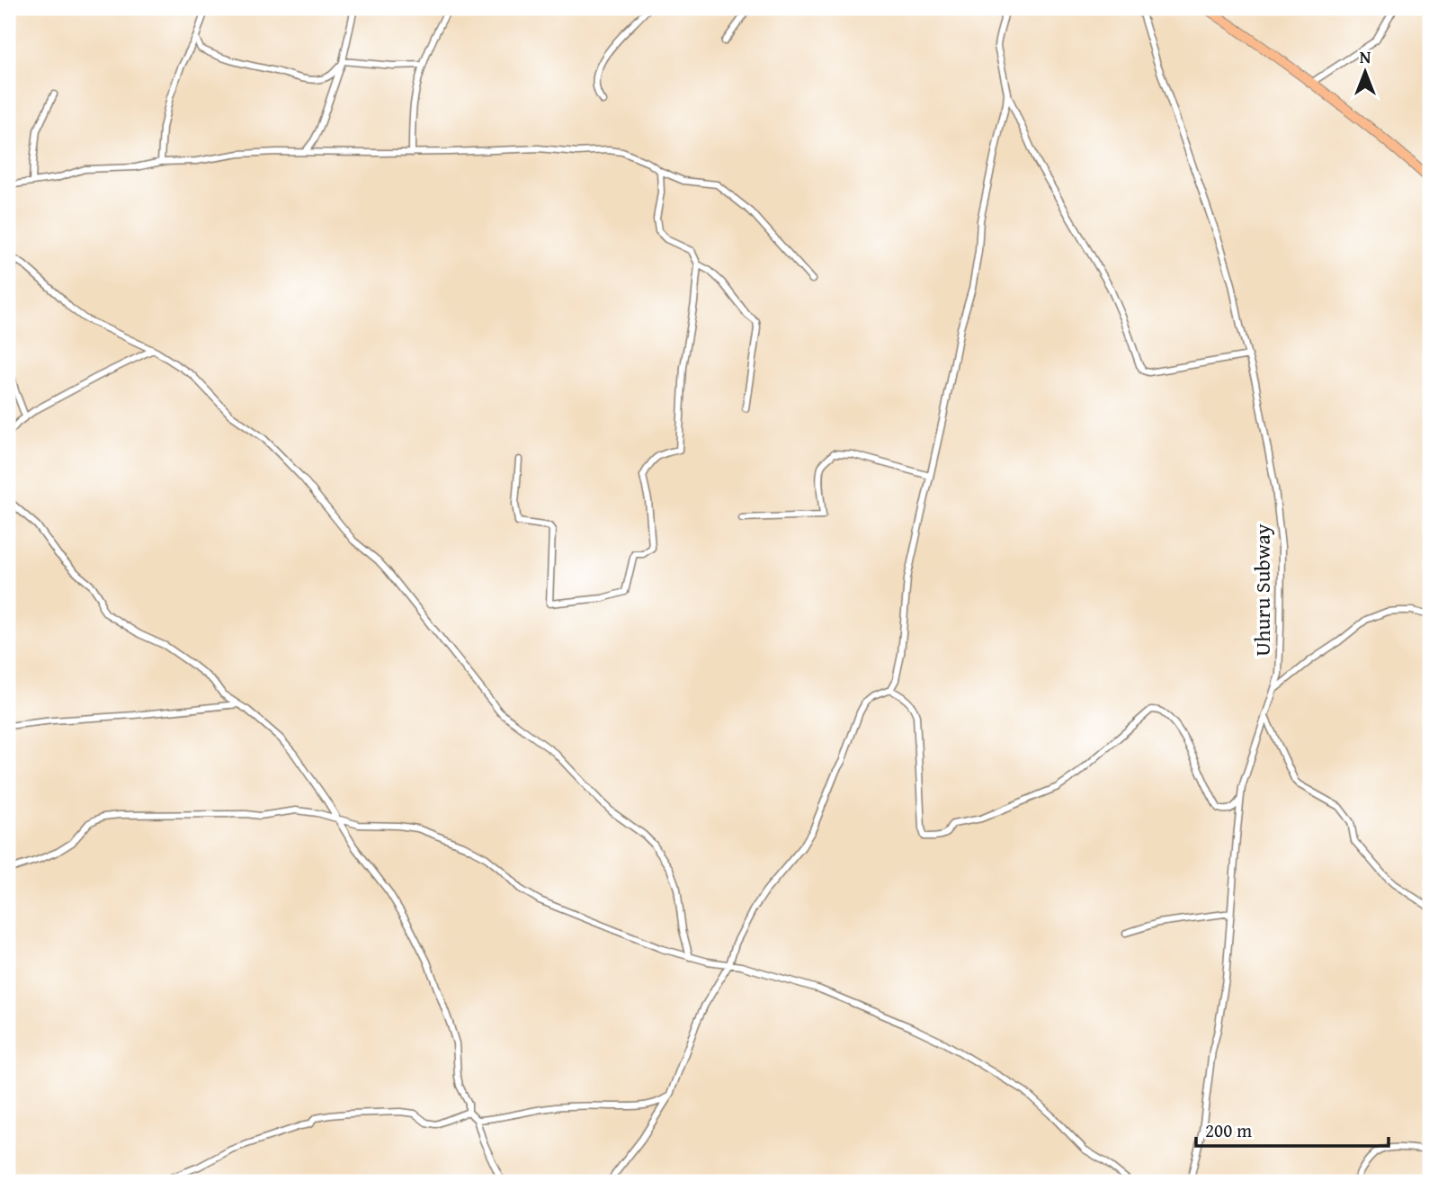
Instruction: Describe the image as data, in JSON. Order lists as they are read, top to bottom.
{
  "streets": {
    "street": ["Uhuru Subway"]
  },
  "scale_bar": "200 m",
  "north": "top"
}
